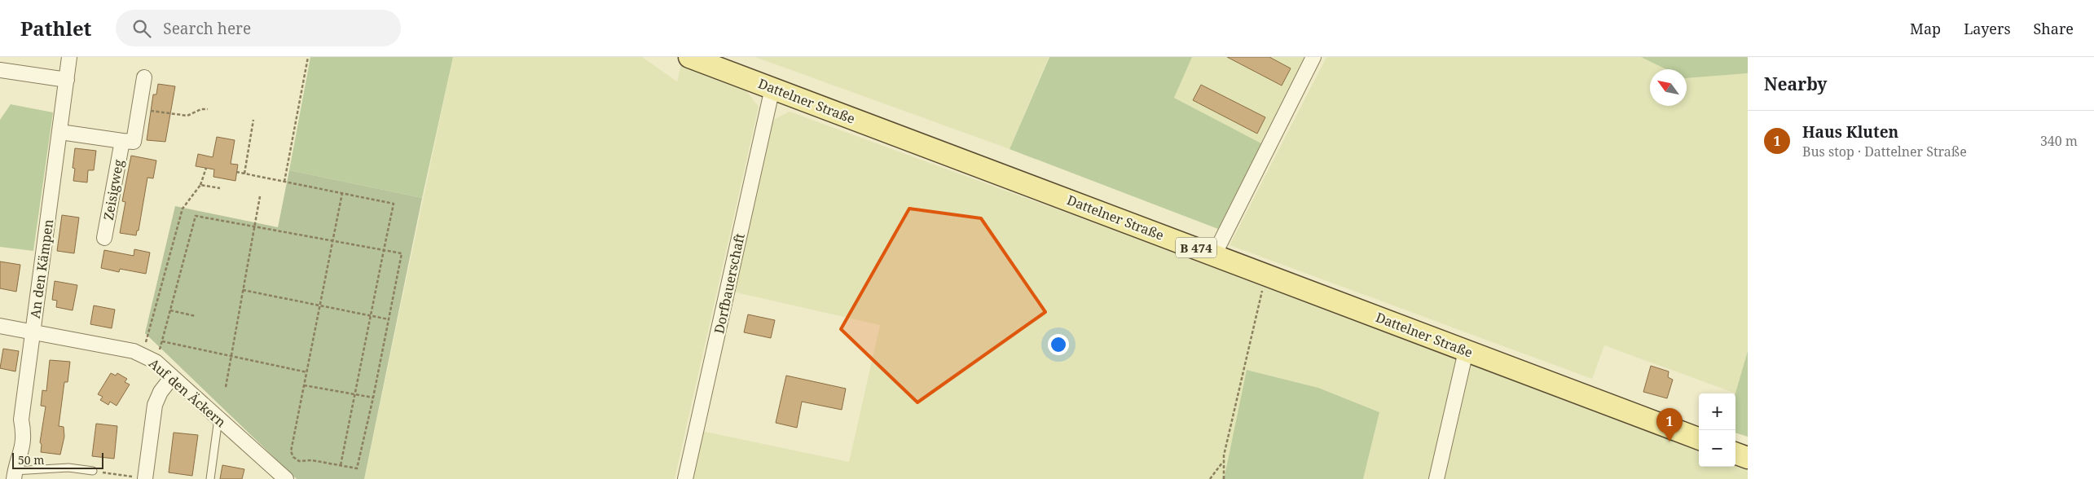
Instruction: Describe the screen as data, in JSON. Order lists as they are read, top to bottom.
{
  "streets": {
    "main road": ["Dattelner Straße", "B 474"],
    "street": [
      "Zeisigweg",
      "An den Kämpen",
      "Dorfbauerschaft",
      "Auf den Äckern"
    ]
  },
  "crossings": [
    ["Dattelner Straße", "Dorfbauerschaft"],
    ["Zeisigweg", "An den Kämpen"],
    ["An den Kämpen", "Auf den Äckern"]
  ],
  "scale_bar": "50 m",
  "north": "top left",
  "page": {
    "header": "Pathlet",
    "search": "Search here",
    "nav": ["Map", "Layers", "Share"],
    "heading": "Nearby",
    "list": [
      {
        "mark": "1",
        "name": "Haus Kluten",
        "note": "Bus stop · Dattelner Straße",
        "value": "340 m"
      }
    ],
    "map_buttons": ["+", "−"],
    "pins": "1",
    "scale": "50 m"
  }
}
